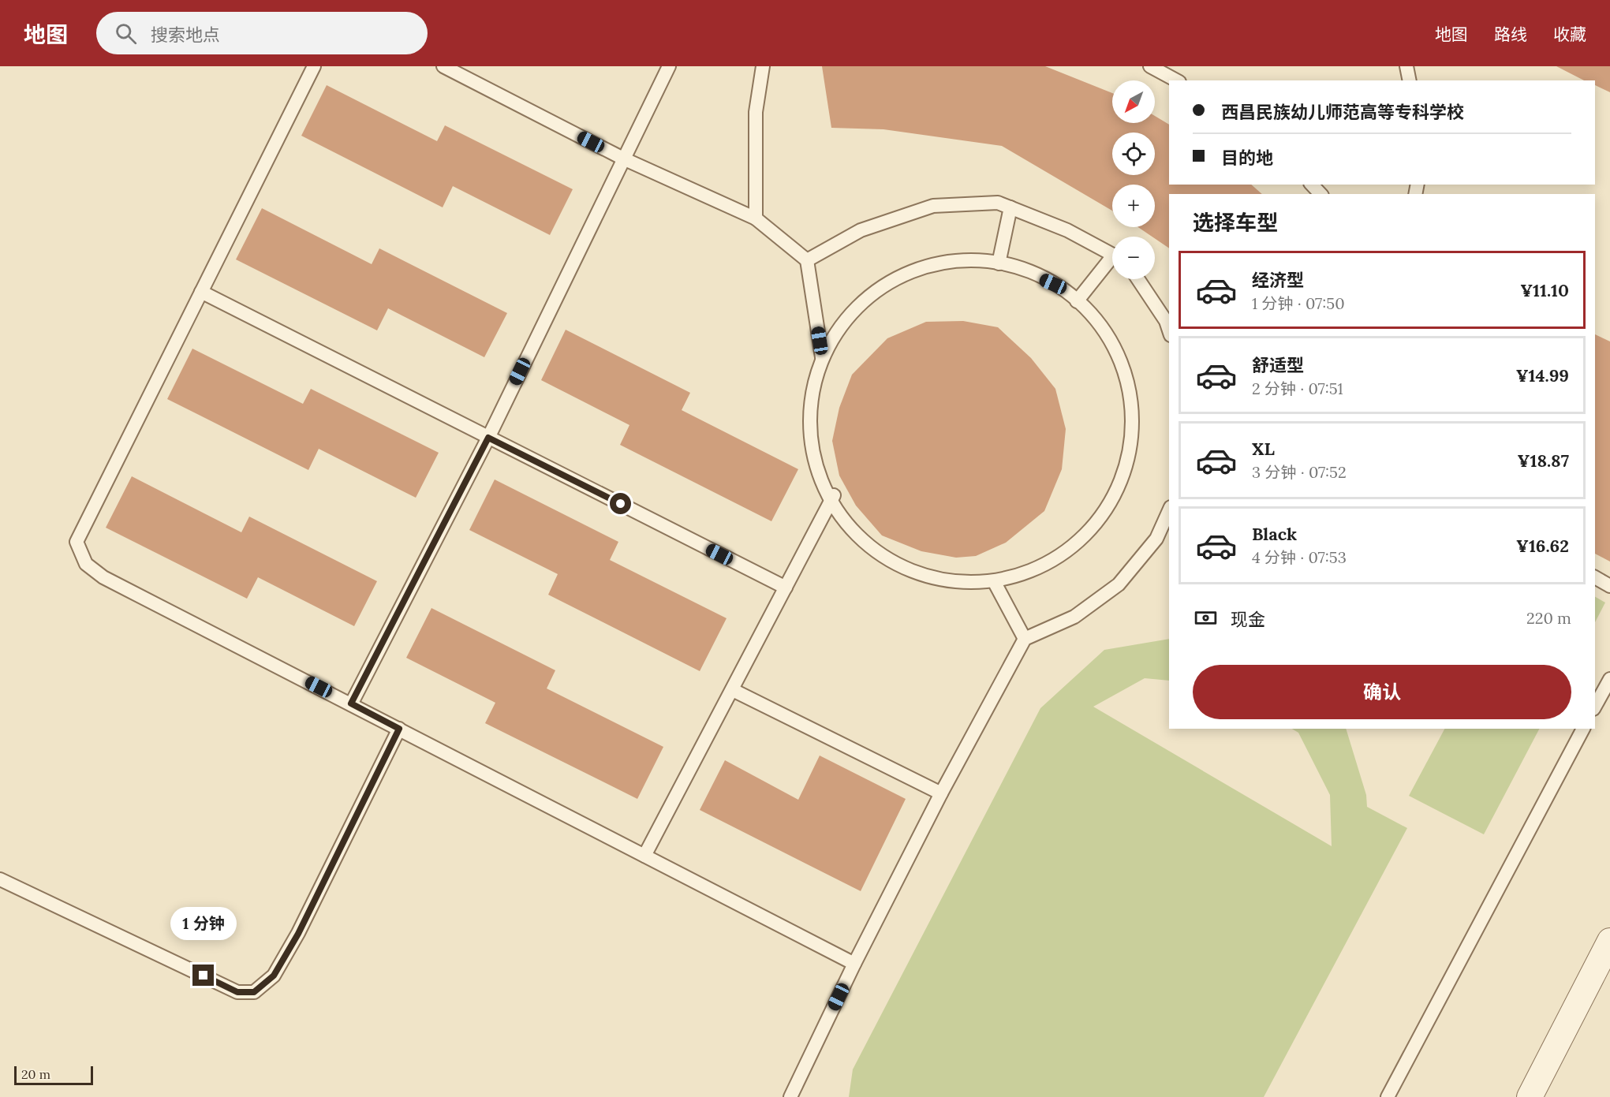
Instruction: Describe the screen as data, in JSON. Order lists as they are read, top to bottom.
{
  "scale_bar": "20 m",
  "north": "bottom left",
  "page": {
    "header": "地图",
    "search": "搜索地点",
    "nav": ["地图", "路线", "收藏"],
    "map_buttons": ["+", "−"],
    "banner": ["西昌民族幼儿师范高等专科学校", "目的地"],
    "heading": "选择车型",
    "list": [
      {
        "name": "经济型",
        "note": "1 分钟 · 07:50",
        "value": "¥11.10"
      },
      {
        "name": "舒适型",
        "note": "2 分钟 · 07:51",
        "value": "¥14.99"
      },
      {
        "name": "XL",
        "note": "3 分钟 · 07:52",
        "value": "¥18.87"
      },
      {
        "name": "Black",
        "note": "4 分钟 · 07:53",
        "value": "¥16.62"
      }
    ],
    "pay": ["现金", "220 m"],
    "buttons": "确认",
    "bubble": "1 分钟",
    "scale": "20 m"
  }
}
